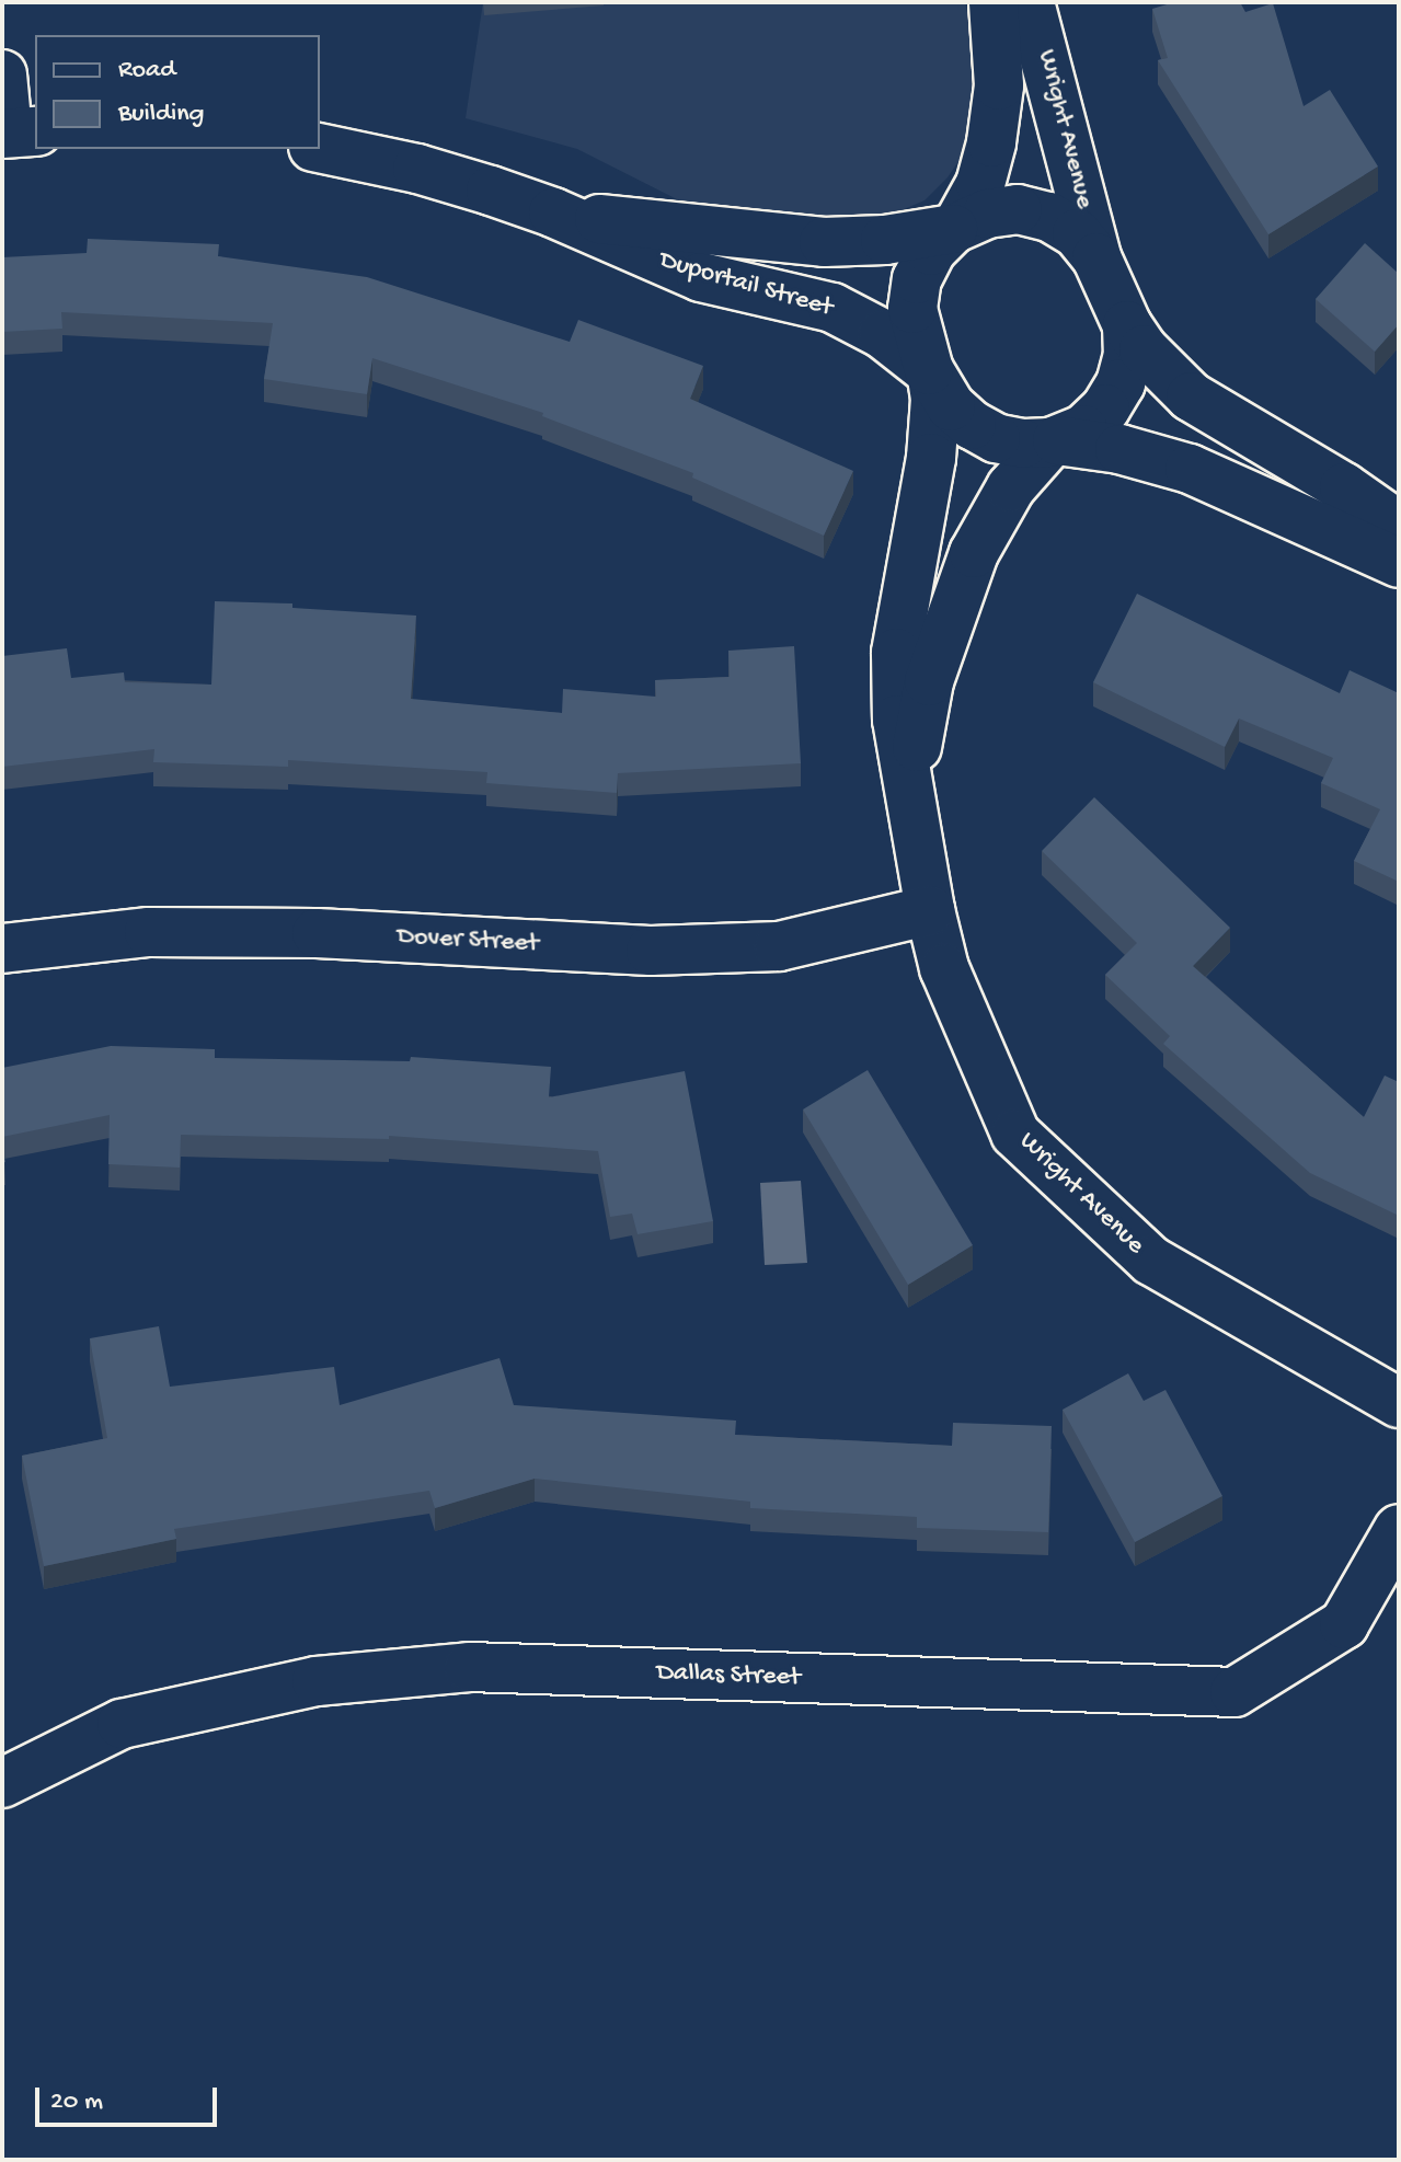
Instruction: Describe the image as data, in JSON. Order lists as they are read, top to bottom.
{
  "streets": {
    "street": [
      "Wright Avenue",
      "Duportail Street",
      "Dover Street",
      "Dallas Street"
    ]
  },
  "crossings": [
    ["Wright Avenue", "Duportail Street"],
    ["Wright Avenue", "Dover Street"]
  ],
  "legend": ["Road", "Building"],
  "scale_bar": "20 m"
}
